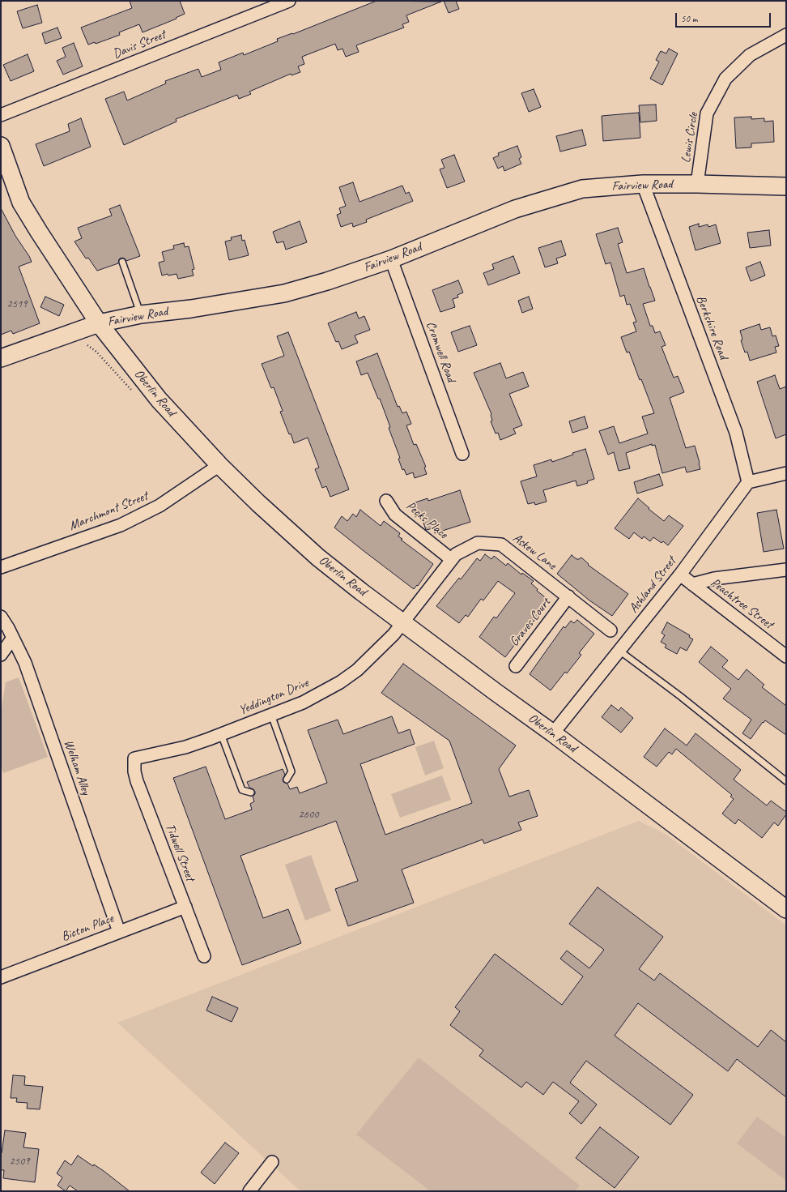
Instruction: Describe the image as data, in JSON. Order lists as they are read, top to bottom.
{
  "streets": {
    "main road": ["Fairview Road", "Oberlin Road"],
    "street": [
      "Davis Street",
      "Lewis Circle",
      "Berkshire Road",
      "Cromwell Road",
      "Marchmont Street",
      "Pecks Place",
      "Askew Lane",
      "Ashland Street",
      "Peachtree Street",
      "Graves Court",
      "Yeddington Drive",
      "Welham Alley",
      "Tidwell Street",
      "Bicton Place"
    ]
  },
  "crossings": [
    ["Lewis Circle", "Fairview Road"],
    ["Fairview Road", "Berkshire Road"],
    ["Fairview Road", "Cromwell Road"],
    ["Fairview Road", "Oberlin Road"],
    ["Berkshire Road", "Ashland Street"],
    ["Oberlin Road", "Marchmont Street"],
    ["Oberlin Road", "Askew Lane"],
    ["Oberlin Road", "Ashland Street"],
    ["Oberlin Road", "Yeddington Drive"],
    ["Pecks Place", "Askew Lane"],
    ["Askew Lane", "Graves Court"],
    ["Askew Lane", "Yeddington Drive"],
    ["Ashland Street", "Peachtree Street"],
    ["Yeddington Drive", "Tidwell Street"],
    ["Welham Alley", "Bicton Place"],
    ["Tidwell Street", "Bicton Place"]
  ],
  "house_numbers": ["2519", "2600", "2509"],
  "scale_bar": "50 m"
}
